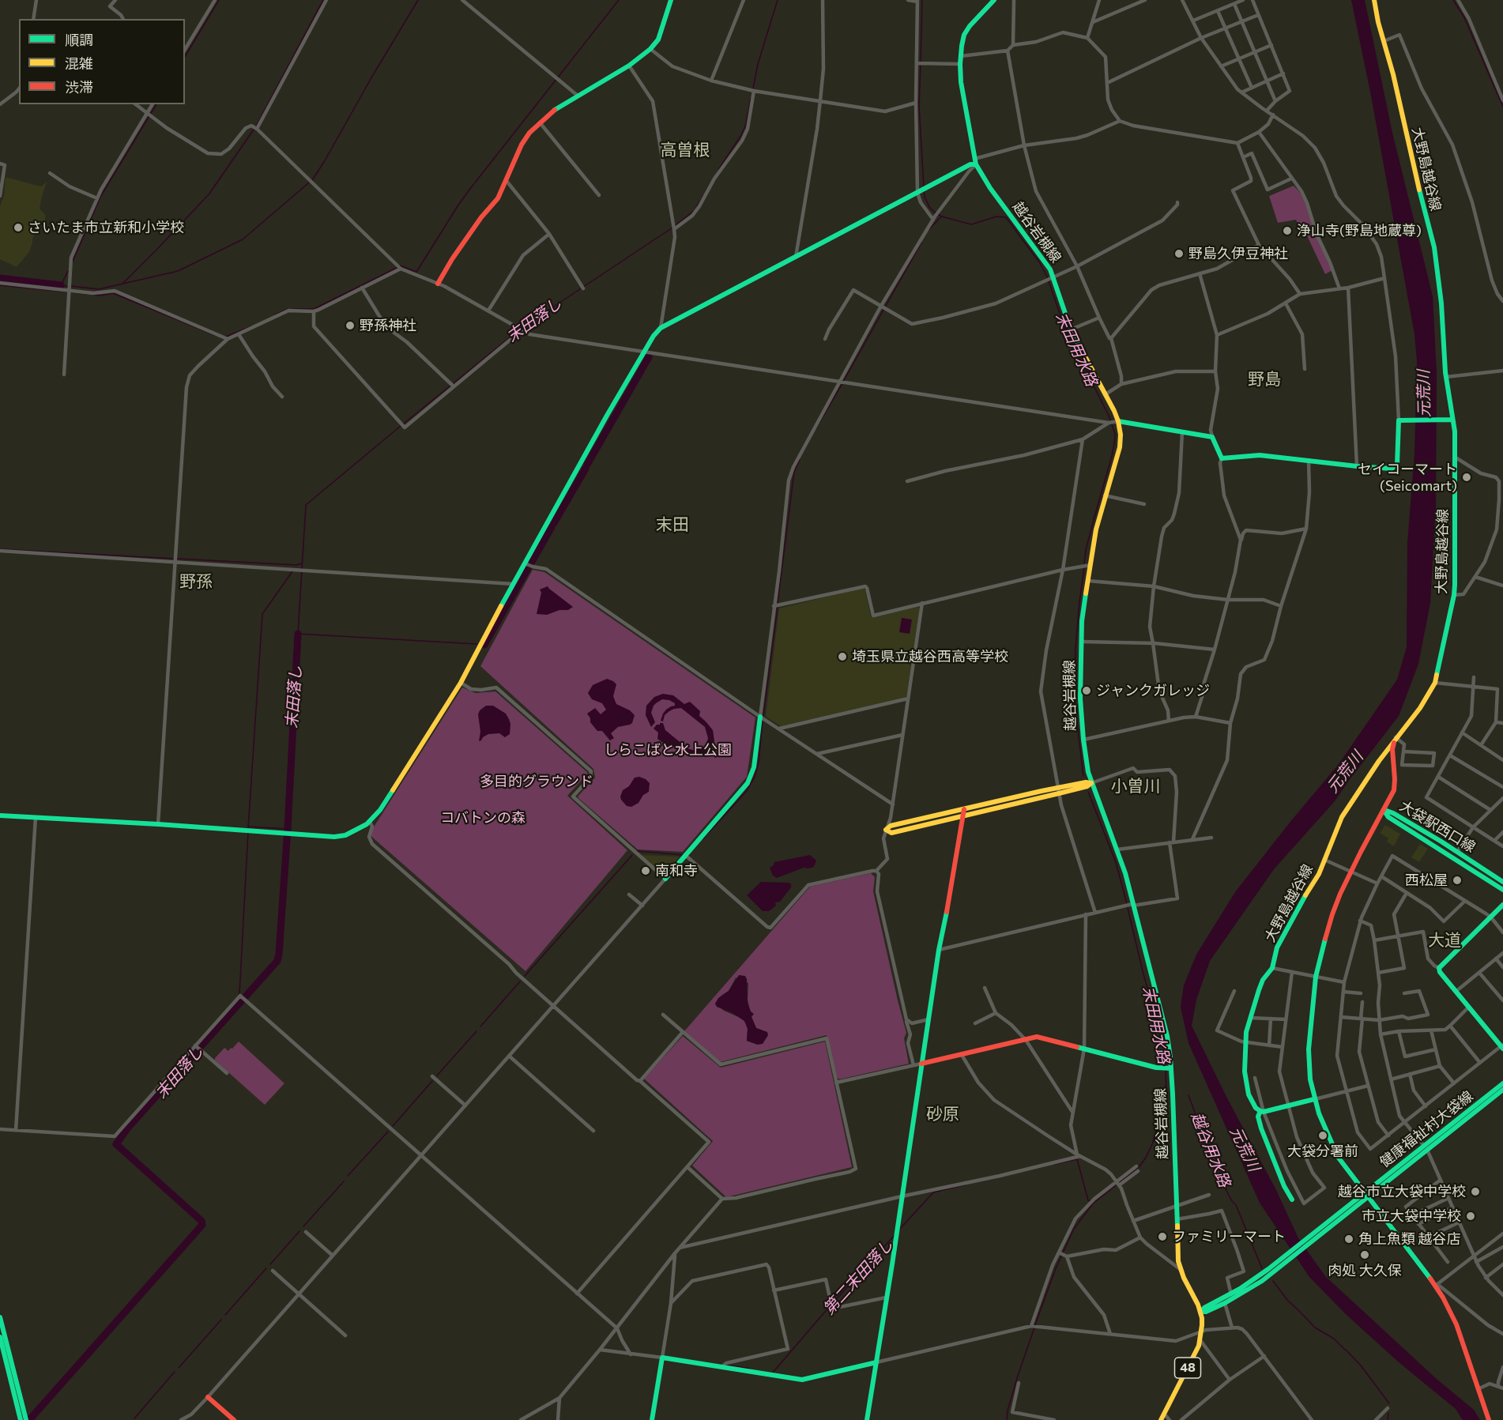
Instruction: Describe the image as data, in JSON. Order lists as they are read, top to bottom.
{
  "streets": {
    "main road": [
      "大野島越谷線",
      "越谷岩槻線",
      "大袋駅西口線",
      "健康福祉村大袋線",
      "48"
    ]
  },
  "districts": [
    "高曽根",
    "野島",
    "末田",
    "野孫",
    "小曽川",
    "大道",
    "砂原"
  ],
  "water": [
    "末田落し",
    "末田用水路",
    "元荒川",
    "越谷用水路",
    "第二末田落し"
  ],
  "parks": ["しらこばと水上公園", "多目的グラウンド", "コバトンの森"],
  "places": [
    "さいたま市立新和小学校",
    "浄山寺(野島地蔵尊)",
    "野島久伊豆神社",
    "野孫神社",
    "セイコーマート (Seicomart)",
    "埼玉県立越谷西高等学校",
    "ジャンクガレッジ",
    "南和寺",
    "西松屋",
    "大袋分署前",
    "越谷市立大袋中学校",
    "市立大袋中学校",
    "ファミリーマート",
    "角上魚類 越谷店",
    "肉処 大久保"
  ],
  "legend": ["順調", "混雑", "渋滞"]
}
